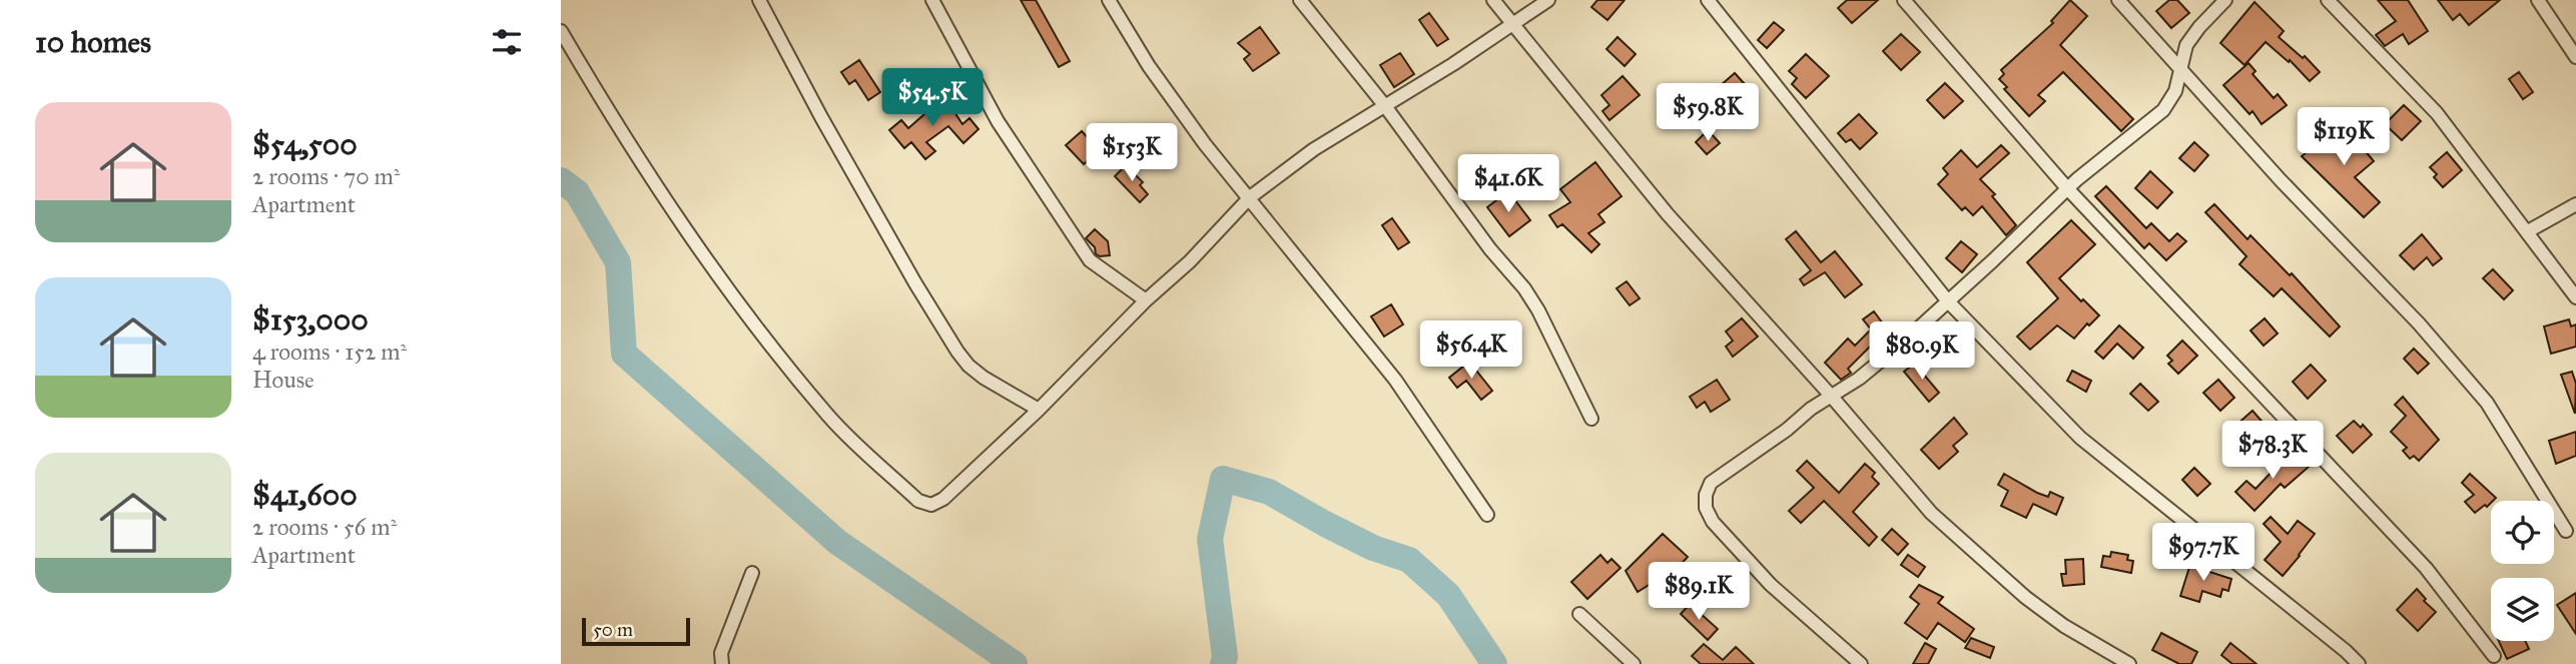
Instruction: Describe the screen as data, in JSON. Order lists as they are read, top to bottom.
{
  "scale_bar": "50 m",
  "page": {
    "heading": "10 homes",
    "price": [
      "$54.5K",
      "$59.8K",
      "$119K",
      "$153K",
      "$41.6K",
      "$56.4K",
      "$80.9K",
      "$78.3K",
      "$97.7K",
      "$89.1K"
    ],
    "list": [
      {
        "name": "$54,500",
        "note": "2 rooms · 70 m² · Apartment"
      },
      {
        "name": "$153,000",
        "note": "4 rooms · 152 m² · House"
      },
      {
        "name": "$41,600",
        "note": "2 rooms · 56 m² · Apartment"
      }
    ],
    "scale": "50 m"
  }
}
